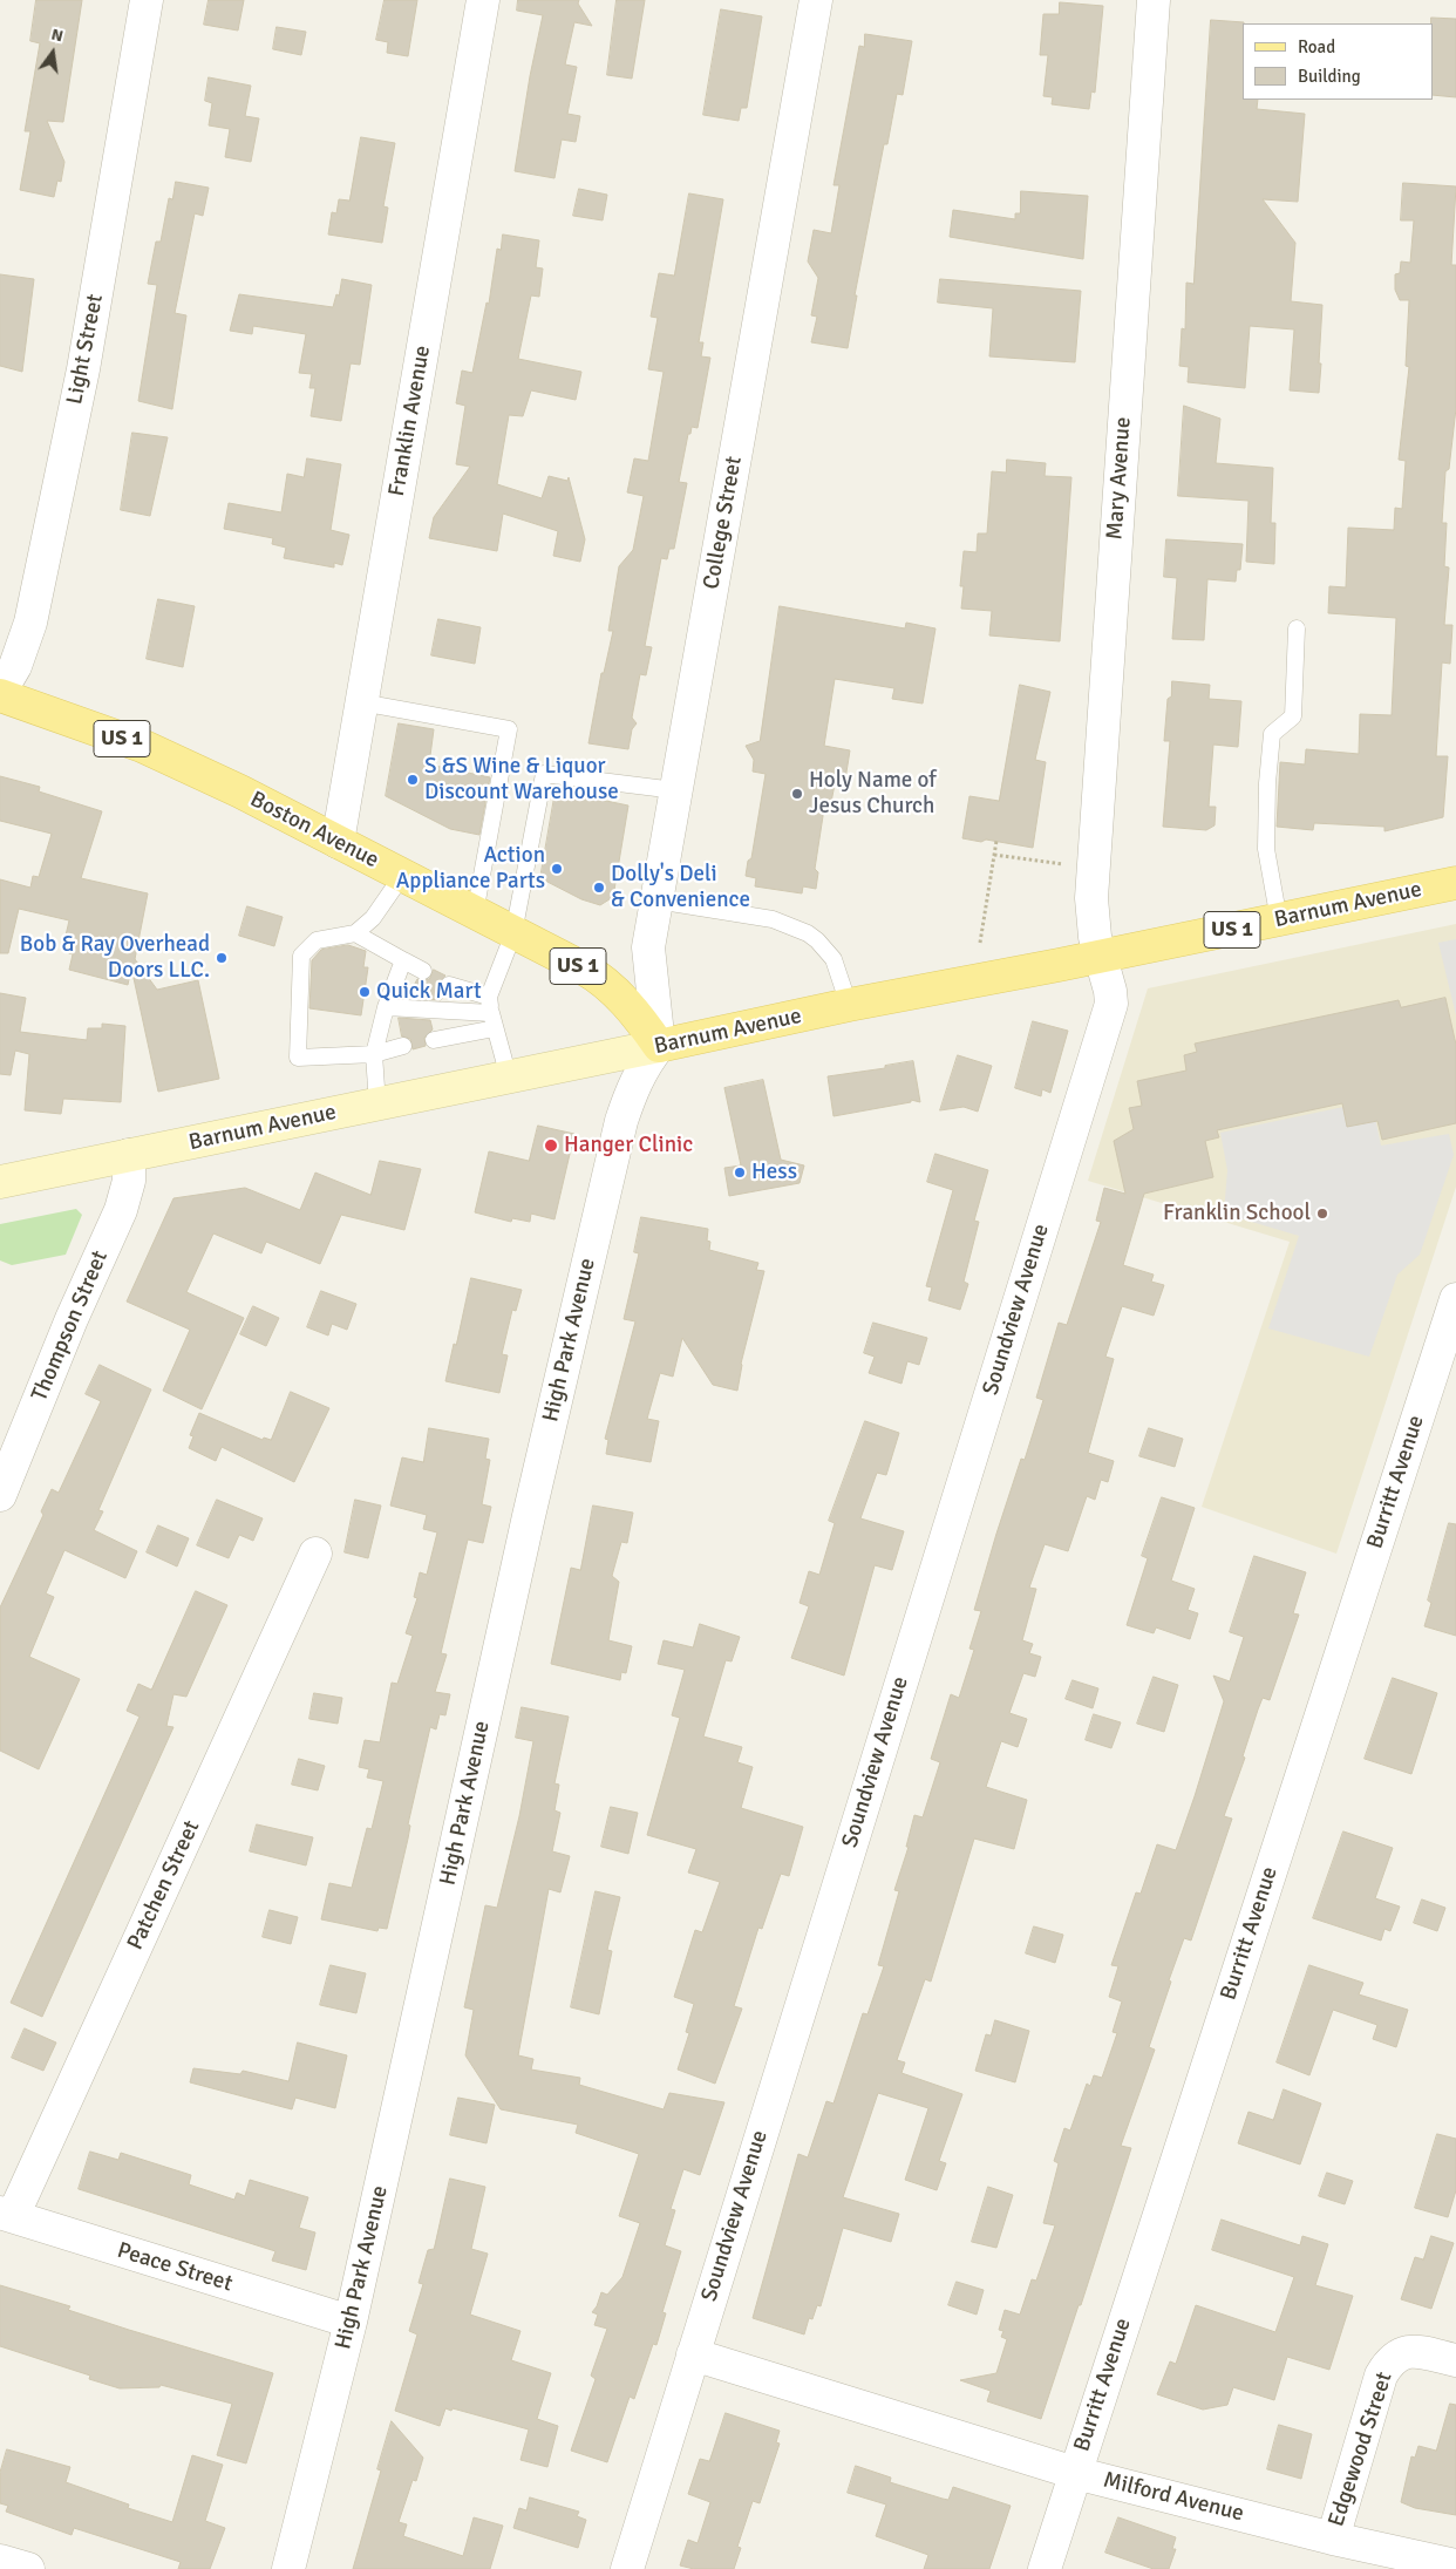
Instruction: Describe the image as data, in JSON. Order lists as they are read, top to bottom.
{
  "streets": {
    "main road": ["US 1", "Boston Avenue", "Barnum Avenue"],
    "street": [
      "Light Street",
      "Franklin Avenue",
      "Mary Avenue",
      "College Street",
      "Soundview Avenue",
      "Thompson Street",
      "High Park Avenue",
      "Burritt Avenue",
      "Patchen Street",
      "Peace Street",
      "Edgewood Street",
      "Milford Avenue"
    ]
  },
  "crossings": [
    ["Light Street", "Boston Avenue"],
    ["Franklin Avenue", "Boston Avenue"],
    ["Mary Avenue", "Barnum Avenue"],
    ["Mary Avenue", "Soundview Avenue"],
    ["College Street", "Boston Avenue"],
    ["College Street", "Barnum Avenue"],
    ["College Street", "High Park Avenue"],
    ["Boston Avenue", "Barnum Avenue"],
    ["Boston Avenue", "High Park Avenue"],
    ["Barnum Avenue", "Soundview Avenue"],
    ["Barnum Avenue", "Thompson Street"],
    ["Barnum Avenue", "High Park Avenue"],
    ["Soundview Avenue", "Milford Avenue"],
    ["High Park Avenue", "Peace Street"],
    ["Burritt Avenue", "Milford Avenue"],
    ["Patchen Street", "Peace Street"],
    ["Edgewood Street", "Milford Avenue"]
  ],
  "places": [
    "S &S Wine & Liquor Discount Warehouse",
    "Holy Name of Jesus Church",
    "Action Appliance Parts",
    "Dolly's Deli & Convenience",
    "Bob & Ray Overhead Doors LLC.",
    "Quick Mart",
    "Hanger Clinic",
    "Hess",
    "Franklin School"
  ],
  "legend": ["Road", "Building"],
  "north": "top"
}
